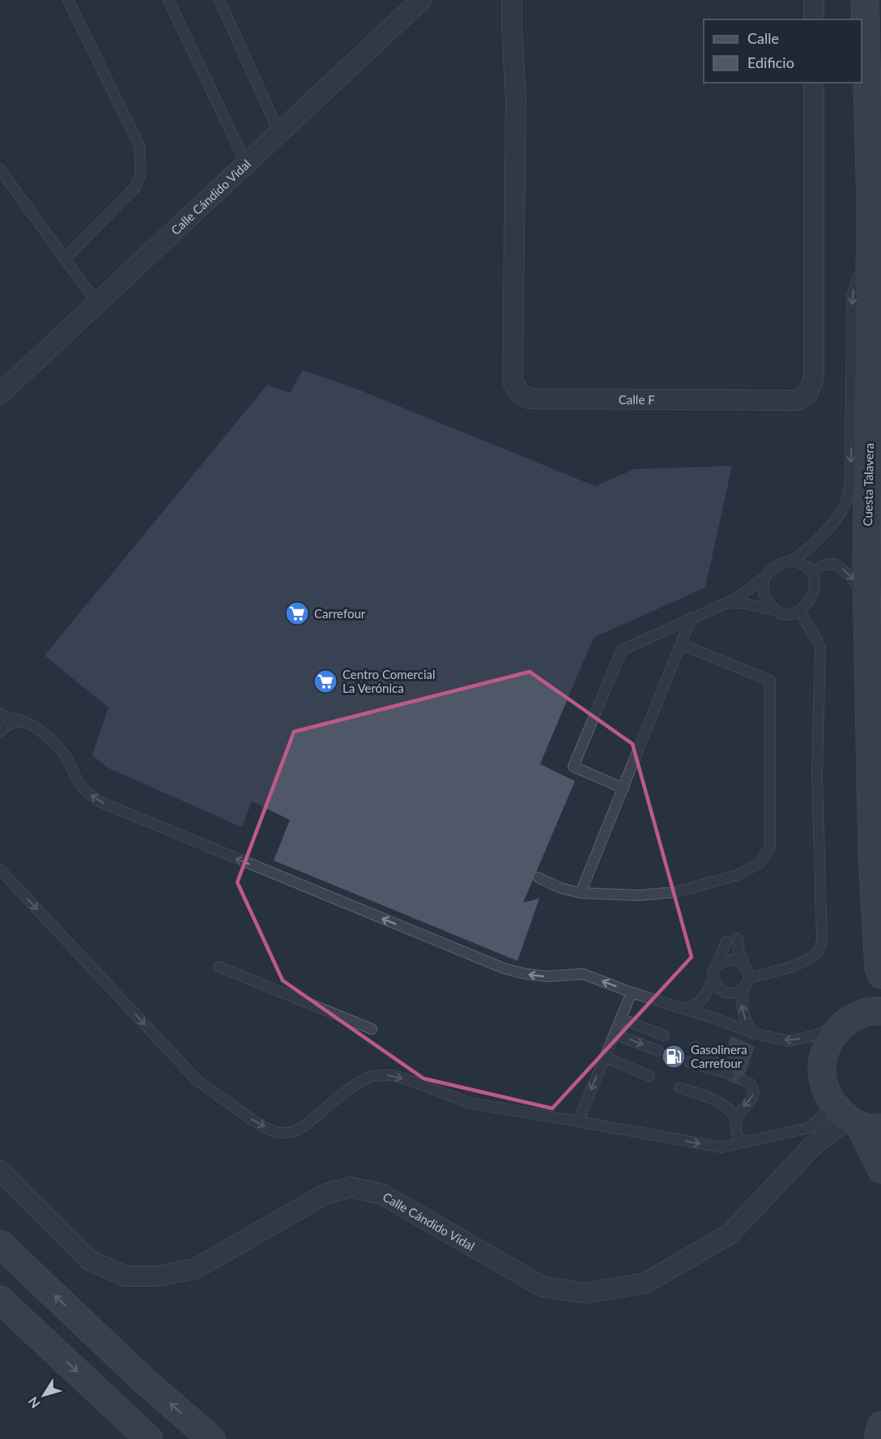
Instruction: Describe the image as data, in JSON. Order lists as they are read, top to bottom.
{
  "streets": {
    "main road": ["Cuesta Talavera"],
    "street": ["Calle Cándido Vidal", "Calle F"]
  },
  "crossings": [
    ["Calle Cándido Vidal", "Cuesta Talavera"]
  ],
  "places": {
    "supermarket": ["Carrefour", "Centro Comercial La Verónica"],
    "fuel station": ["Gasolinera Carrefour"]
  },
  "legend": ["Calle", "Edificio"],
  "north": "bottom left"
}
